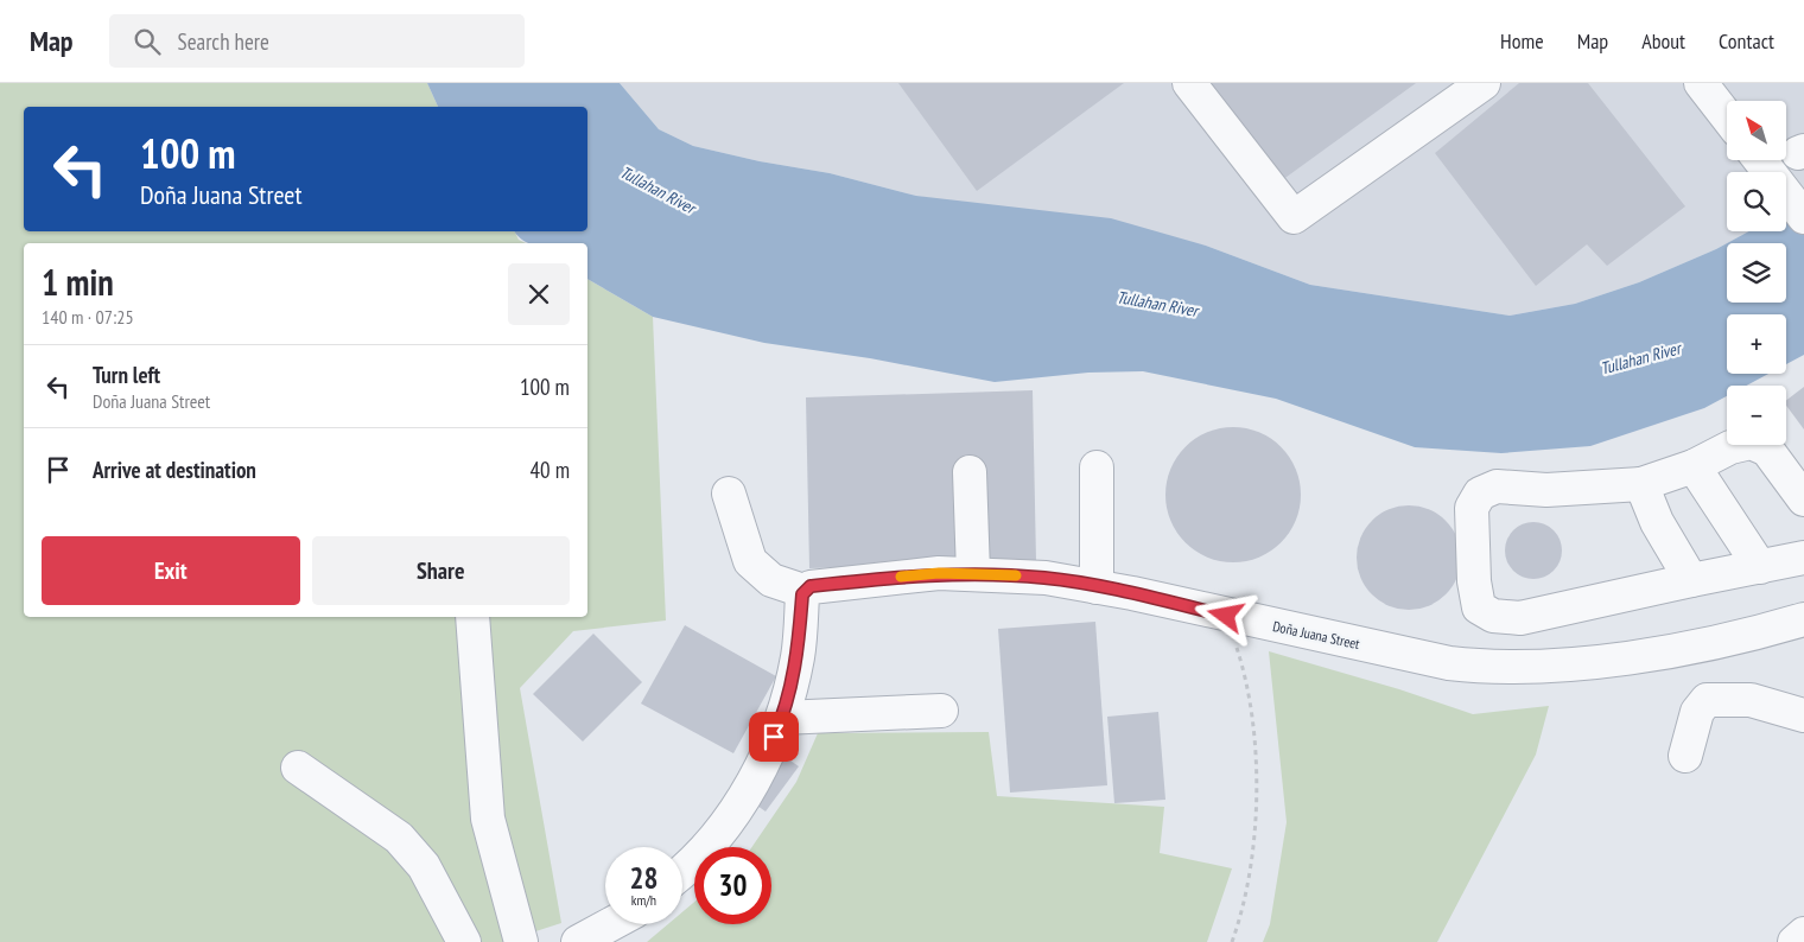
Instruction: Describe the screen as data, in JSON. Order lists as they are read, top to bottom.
{
  "streets": {
    "street": ["Doña Juana Street"]
  },
  "water": ["Tullahan River"],
  "north": "top left",
  "page": {
    "header": "Map",
    "search": "Search here",
    "nav": [
      "Home",
      "Map",
      "About",
      "Contact"
    ],
    "map_buttons": ["+", "−"],
    "turn": ["100 m", "Doña Juana Street"],
    "heading": ["1 min", "140 m · 07:25"],
    "list": [
      {
        "name": "Turn left",
        "note": "Doña Juana Street",
        "value": "100 m"
      },
      {
        "name": "Arrive at destination",
        "value": "40 m"
      }
    ],
    "buttons": ["Exit", "Share"],
    "speed": "28 km/h",
    "limit": "30"
  }
}
